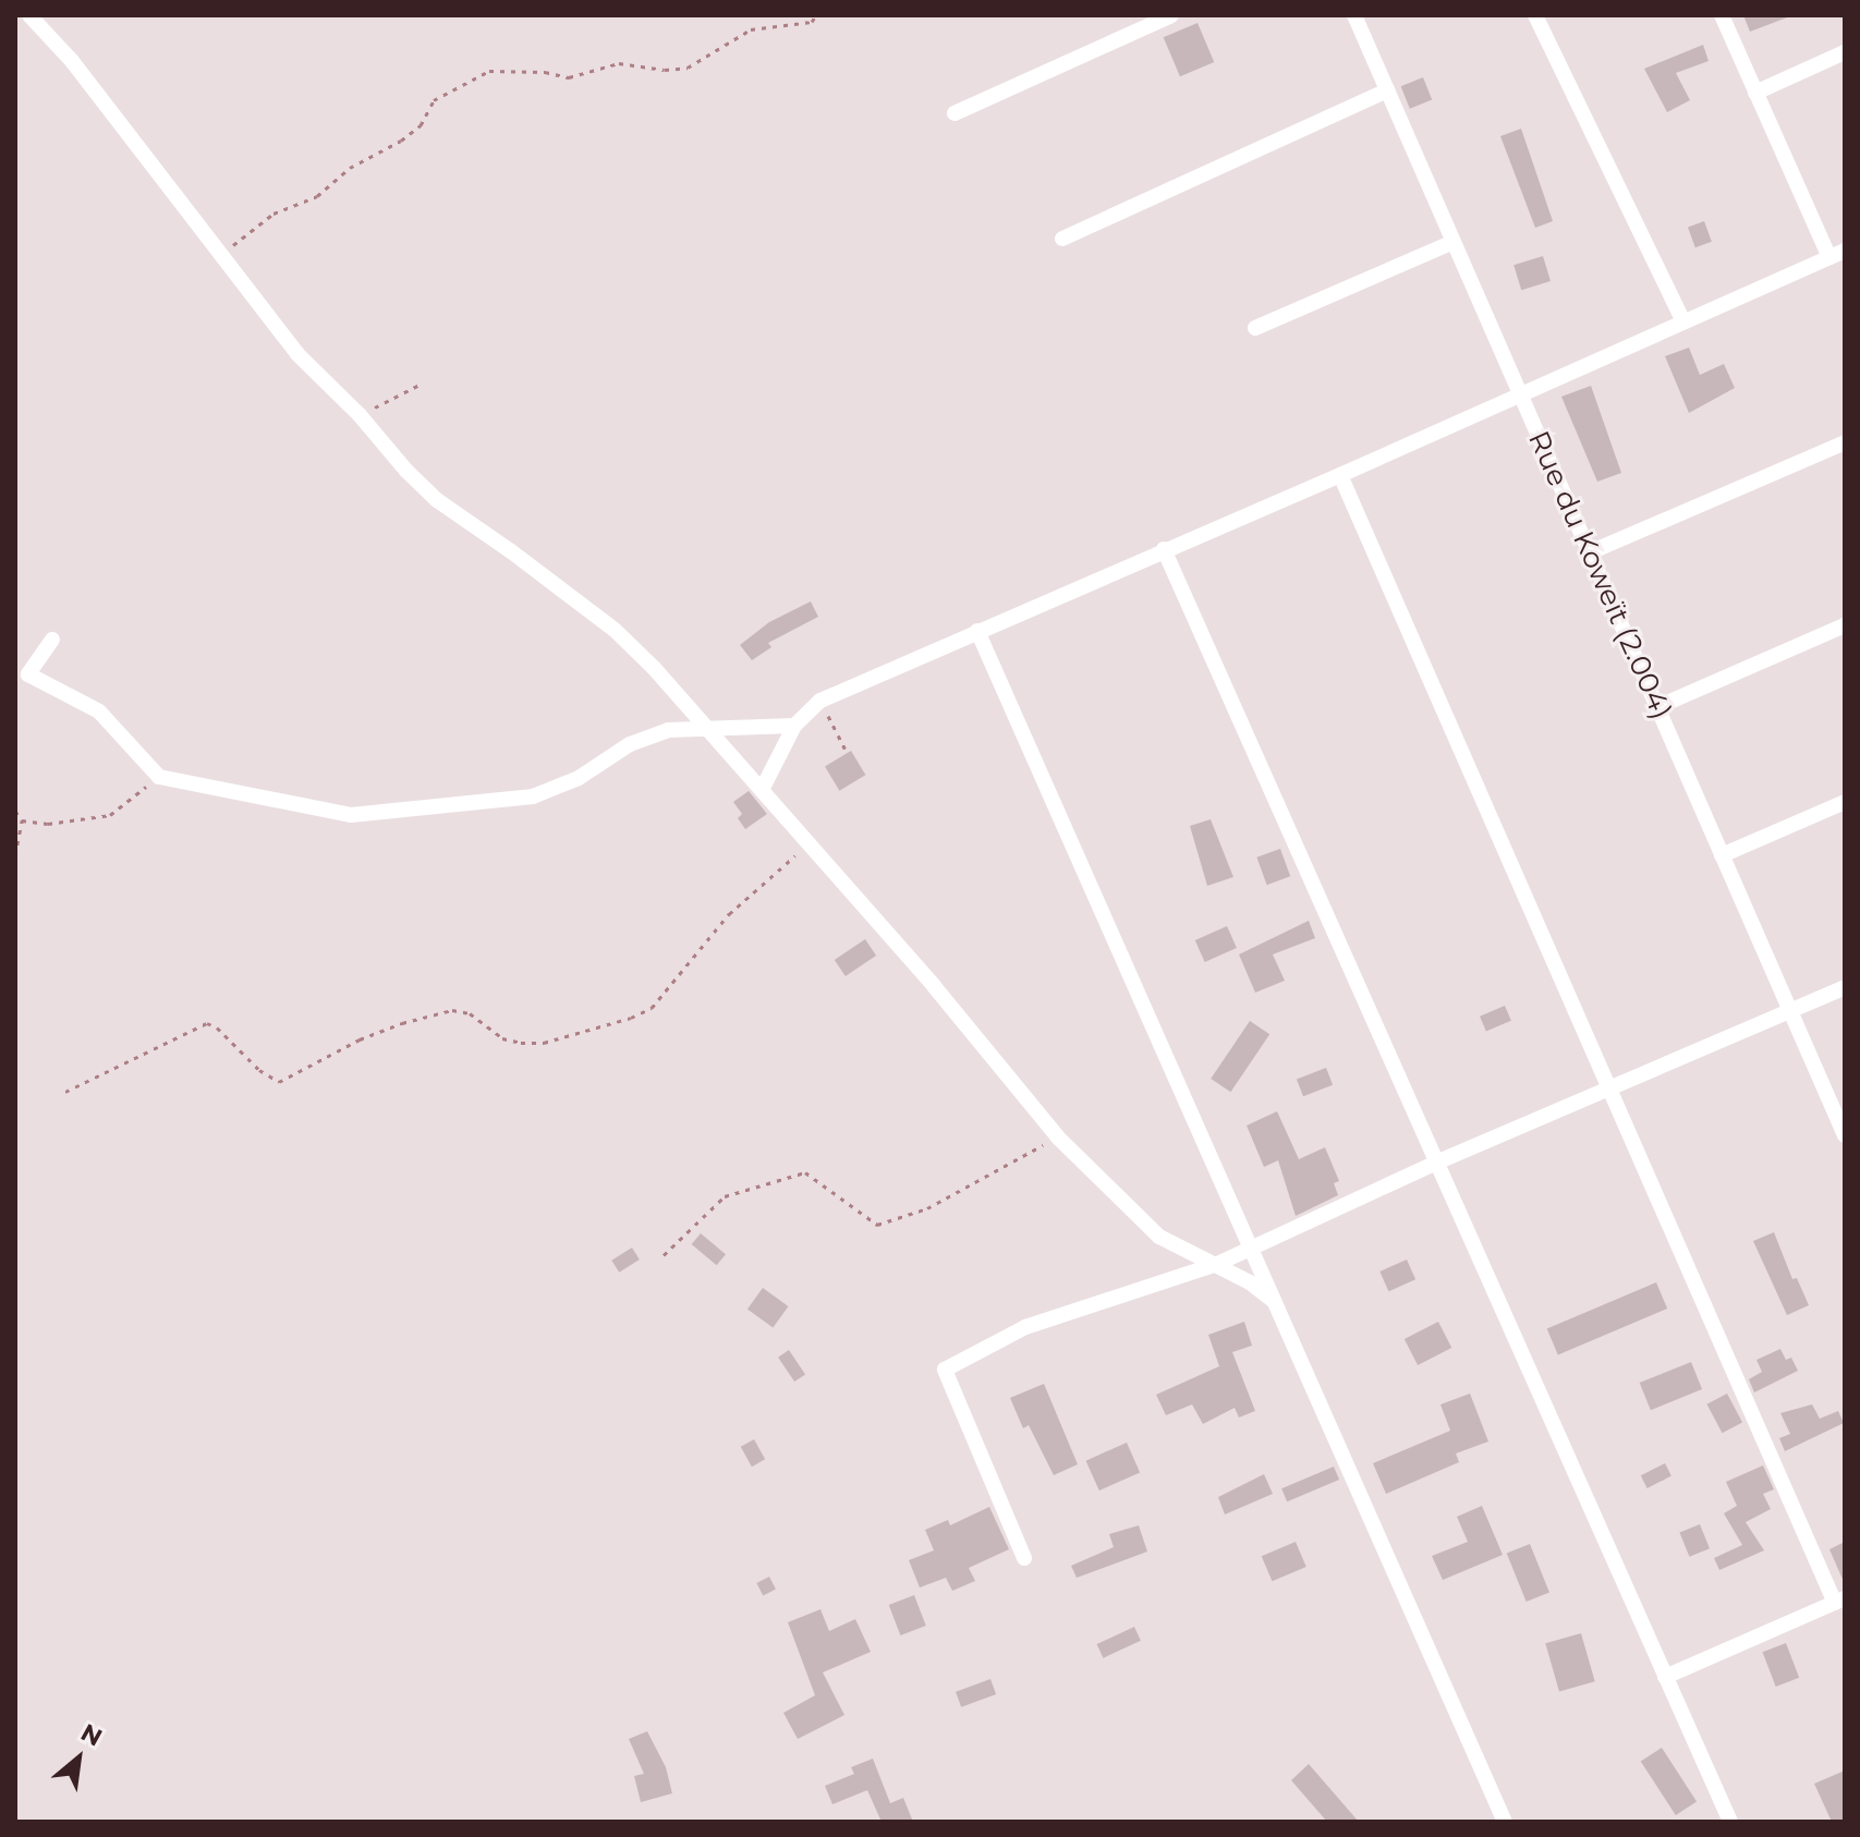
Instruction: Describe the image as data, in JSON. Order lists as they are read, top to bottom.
{
  "streets": {
    "street": ["Rue du Koweït (2.004)"]
  },
  "north": "top right"
}
